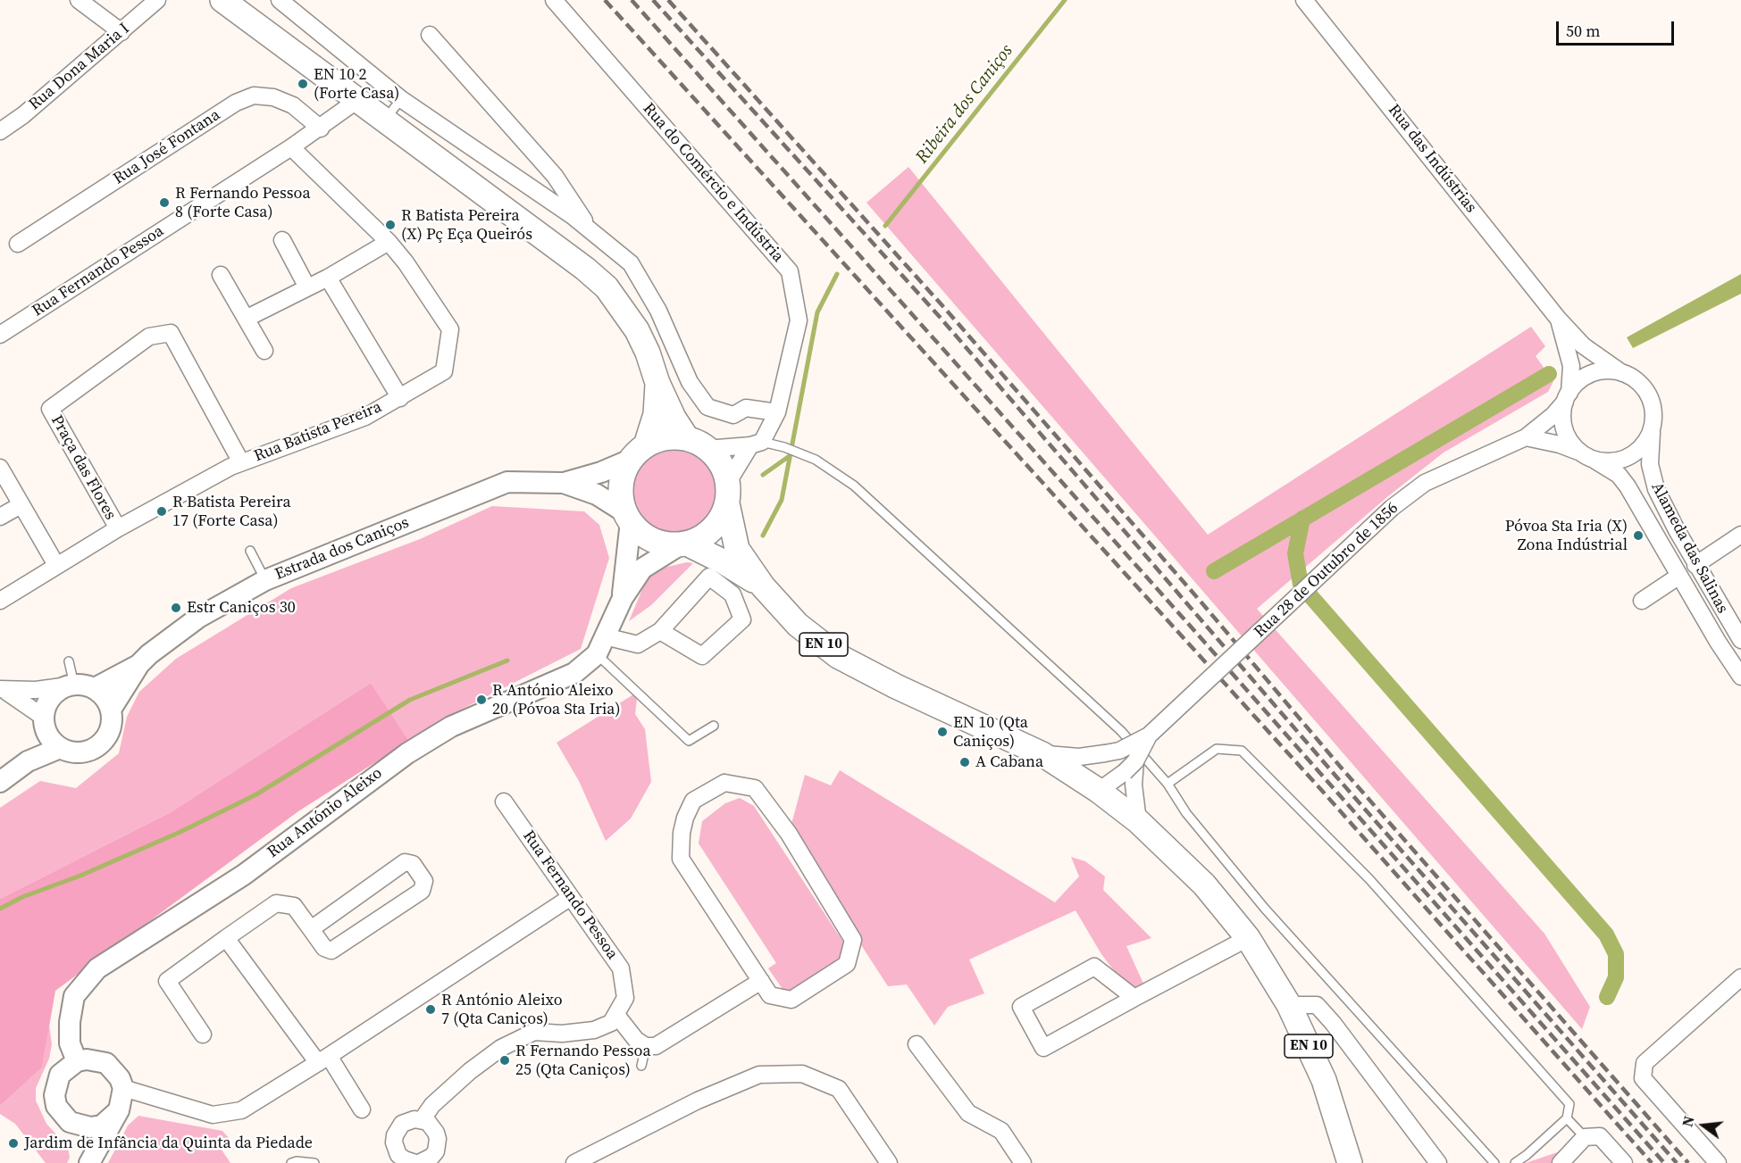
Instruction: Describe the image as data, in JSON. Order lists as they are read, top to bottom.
{
  "streets": {
    "main road": ["EN 10"],
    "street": [
      "Rua Dona Maria I",
      "Rua José Fontana",
      "Rua das Indústrias",
      "Rua do Comércio e Indústria",
      "Rua Fernando Pessoa",
      "Rua Batista Pereira",
      "Praça das Flores",
      "Alameda das Salinas",
      "Estrada dos Caniços",
      "Rua 28 de Outubro de 1856",
      "Rua António Aleixo"
    ]
  },
  "crossings": [
    ["Rua José Fontana", "Rua Fernando Pessoa"],
    ["Rua das Indústrias", "Alameda das Salinas"],
    ["Rua das Indústrias", "Rua 28 de Outubro de 1856"],
    ["Rua do Comércio e Indústria", "Estrada dos Caniços"],
    ["Rua do Comércio e Indústria", "Rua António Aleixo"],
    ["Rua Fernando Pessoa", "Rua Batista Pereira"],
    ["Rua Batista Pereira", "Praça das Flores"],
    ["Alameda das Salinas", "Rua 28 de Outubro de 1856"],
    ["Estrada dos Caniços", "Rua António Aleixo"],
    ["Rua 28 de Outubro de 1856", "EN 10"]
  ],
  "water": ["Ribeira dos Caniços"],
  "places": [
    "EN 10 2 (Forte Casa)",
    "R Fernando Pessoa 8 (Forte Casa)",
    "R Batista Pereira (X) Pç Eça Queirós",
    "R Batista Pereira 17 (Forte Casa)",
    "Póvoa Sta Iria (X) Zona Indústrial",
    "Estr Caniços 30",
    "R António Aleixo 20 (Póvoa Sta Iria)",
    "EN 10 (Qta Caniços)",
    "A Cabana",
    "R António Aleixo 7 (Qta Caniços)",
    "R Fernando Pessoa 25 (Qta Caniços)",
    "Jardim de Infância da Quinta da Piedade"
  ],
  "scale_bar": "50 m",
  "north": "left"
}
